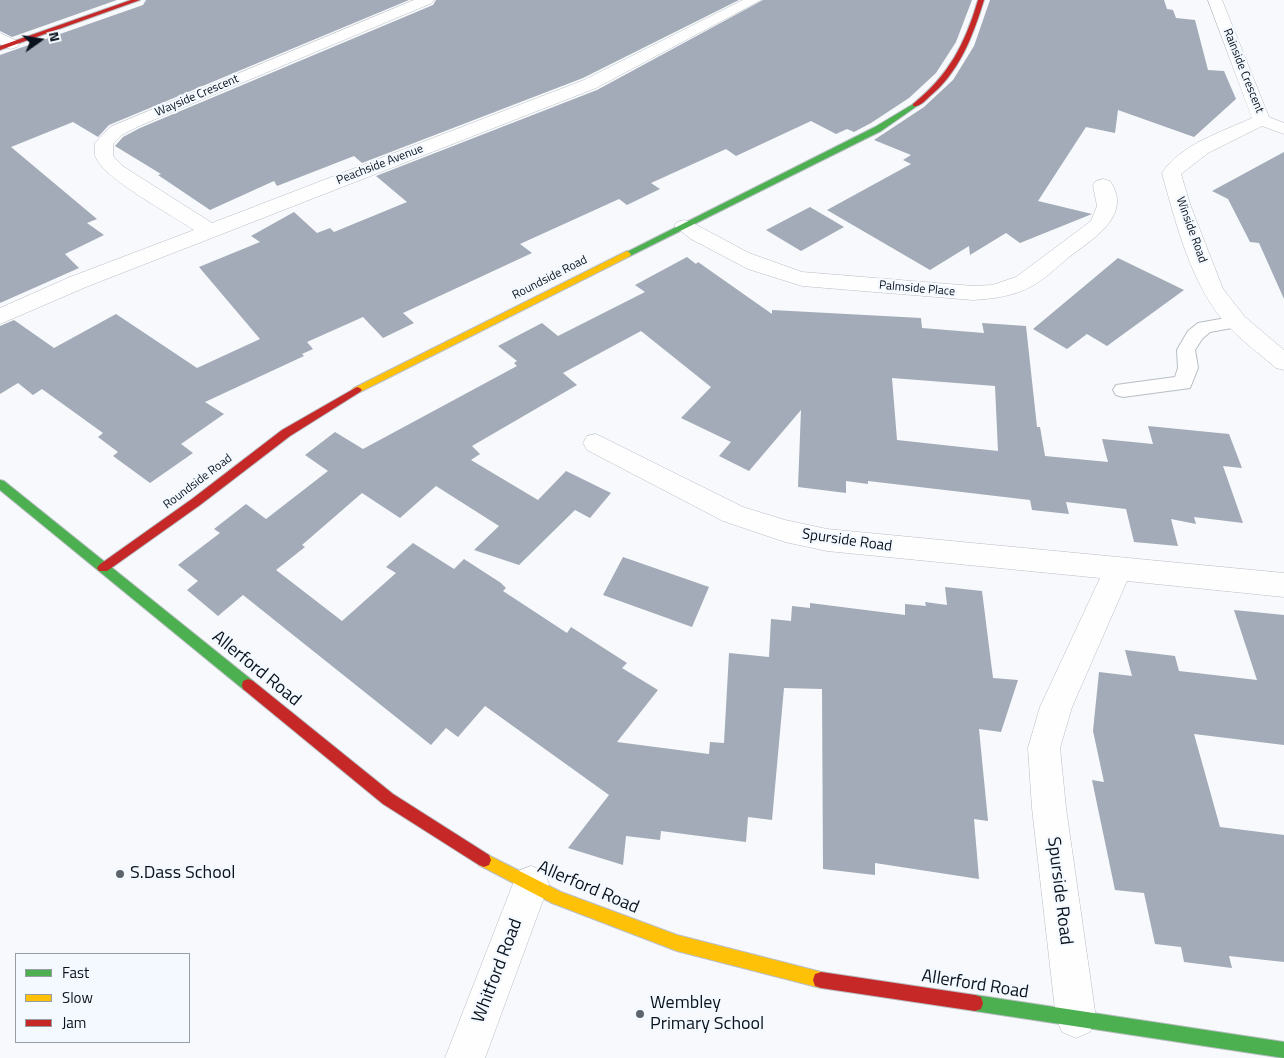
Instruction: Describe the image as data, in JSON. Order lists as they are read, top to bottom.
{
  "streets": {
    "street": [
      "Rainside Crescent",
      "Wayside Crescent",
      "Peachside Avenue",
      "Winside Road",
      "Roundside Road",
      "Palmside Place",
      "Spurside Road",
      "Allerford Road",
      "Whitford Road"
    ]
  },
  "crossings": [
    ["Rainside Crescent", "Winside Road"],
    ["Wayside Crescent", "Peachside Avenue"],
    ["Roundside Road", "Palmside Place"],
    ["Roundside Road", "Allerford Road"],
    ["Spurside Road", "Allerford Road"],
    ["Allerford Road", "Whitford Road"]
  ],
  "places": ["S.Dass School", "Wembley Primary School"],
  "legend": ["Fast", "Slow", "Jam"],
  "north": "right"
}
